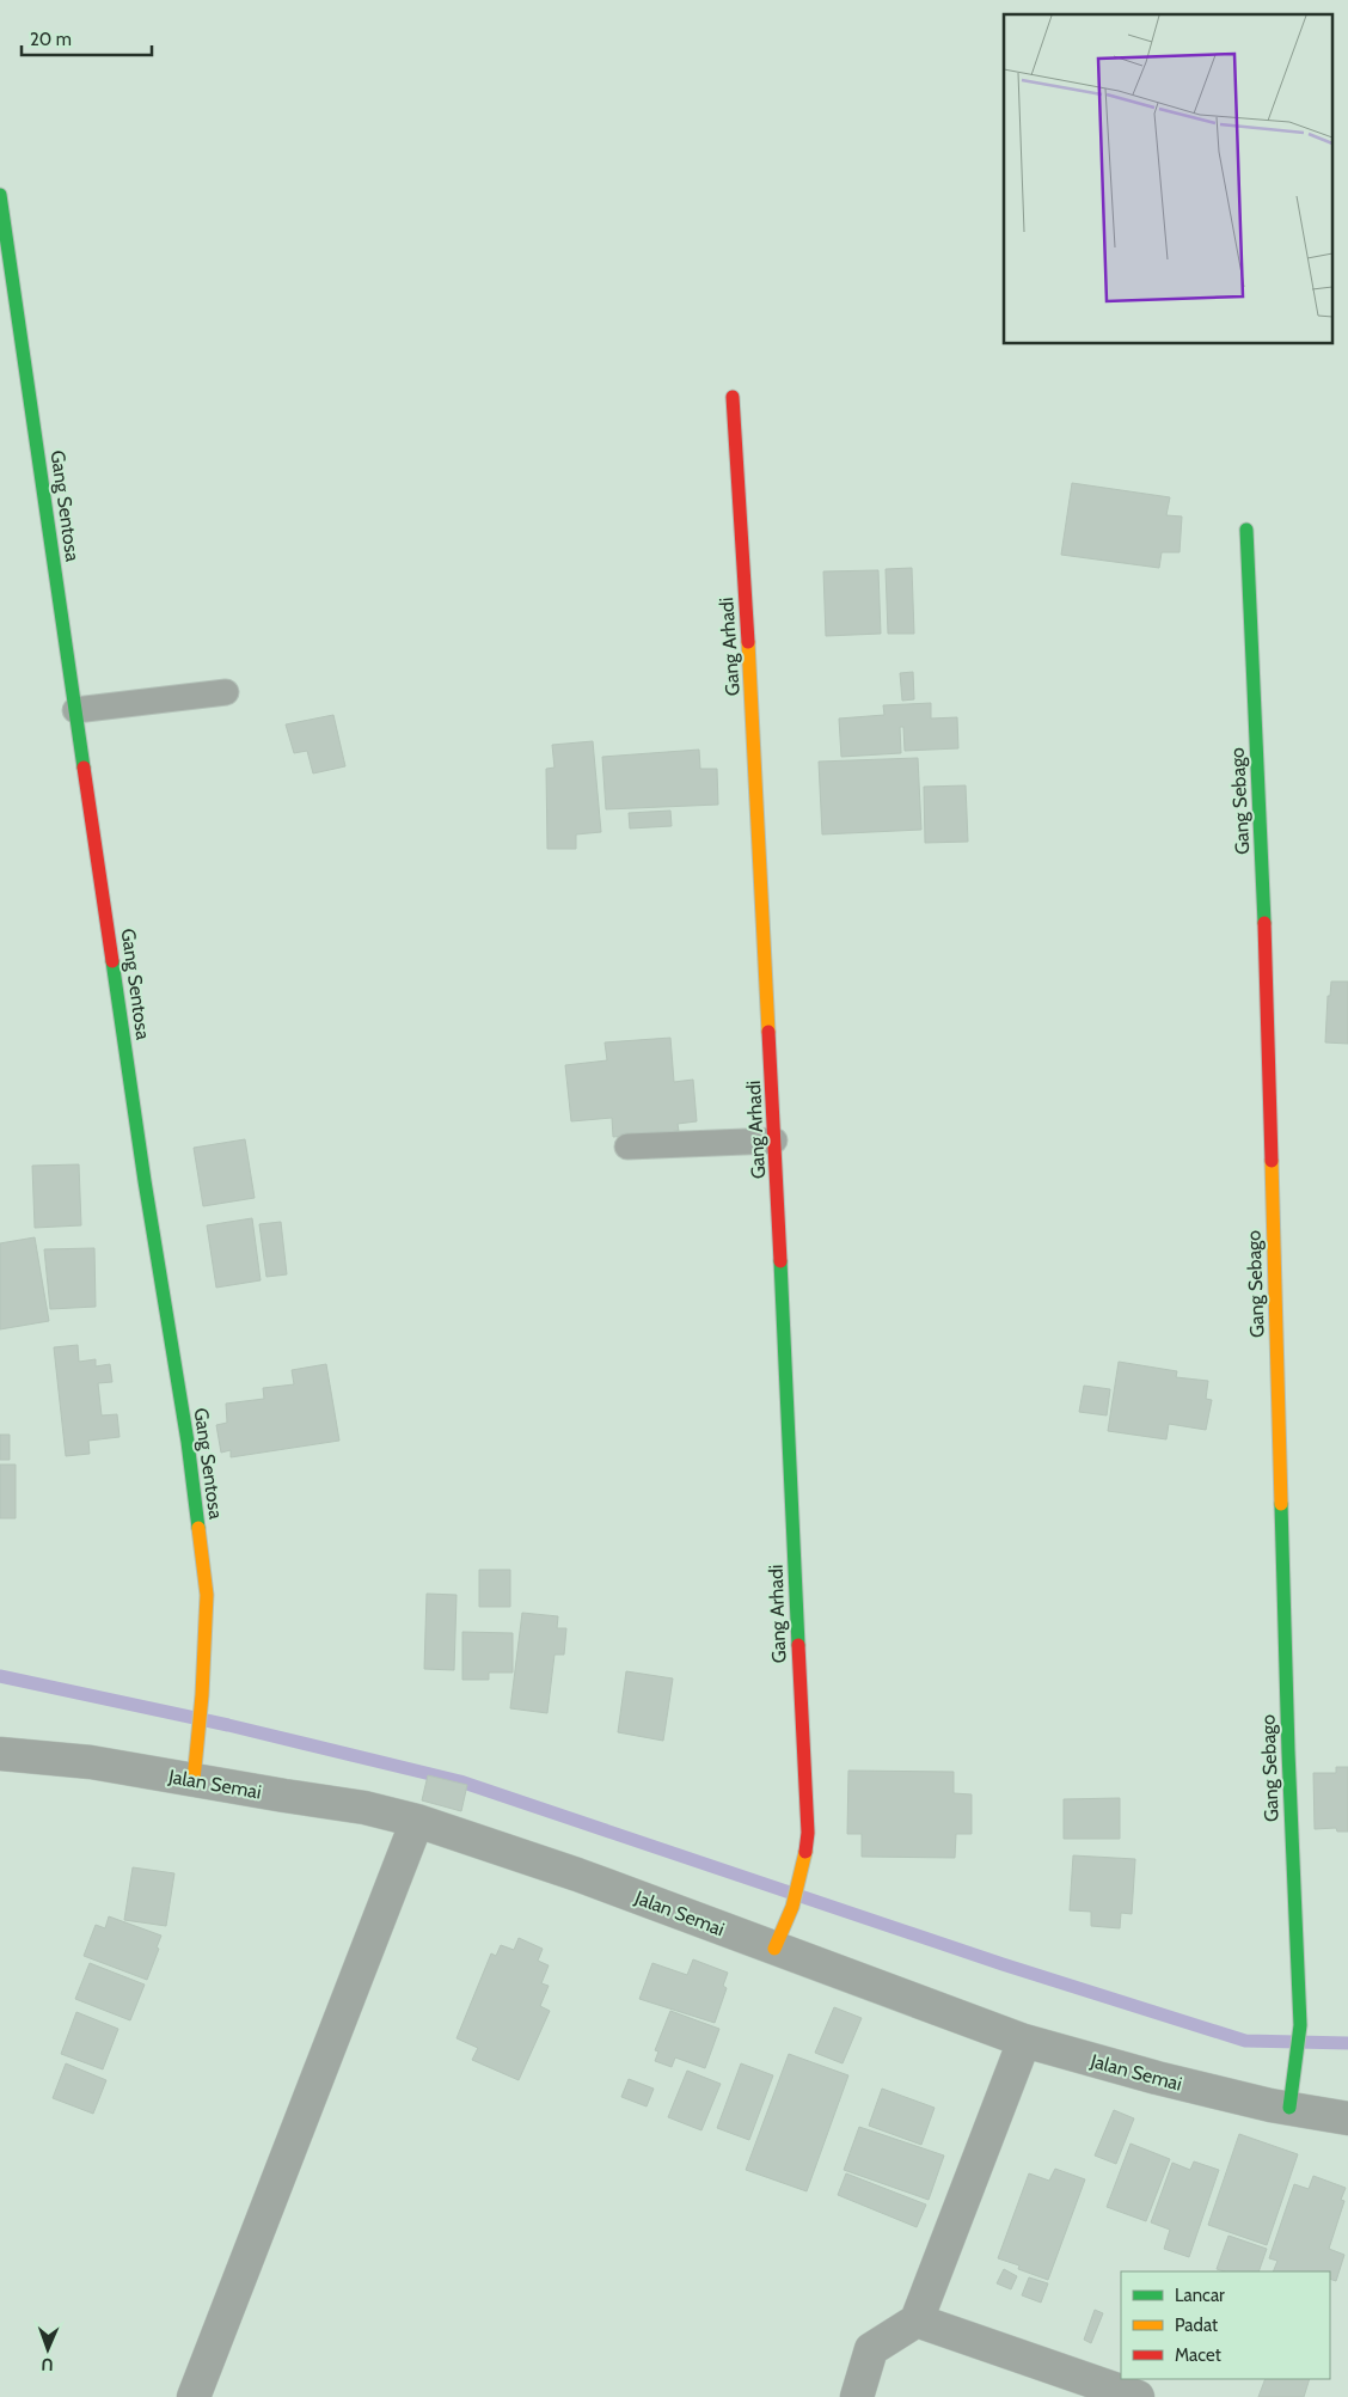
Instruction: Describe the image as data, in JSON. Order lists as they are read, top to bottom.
{
  "streets": {
    "street": [
      "Gang Sentosa",
      "Gang Arhadi",
      "Gang Sebago",
      "Jalan Semai"
    ]
  },
  "crossings": [
    ["Gang Sentosa", "Jalan Semai"],
    ["Gang Arhadi", "Jalan Semai"],
    ["Gang Sebago", "Jalan Semai"]
  ],
  "legend": ["Lancar", "Padat", "Macet"],
  "scale_bar": "20 m",
  "north": "bottom"
}
